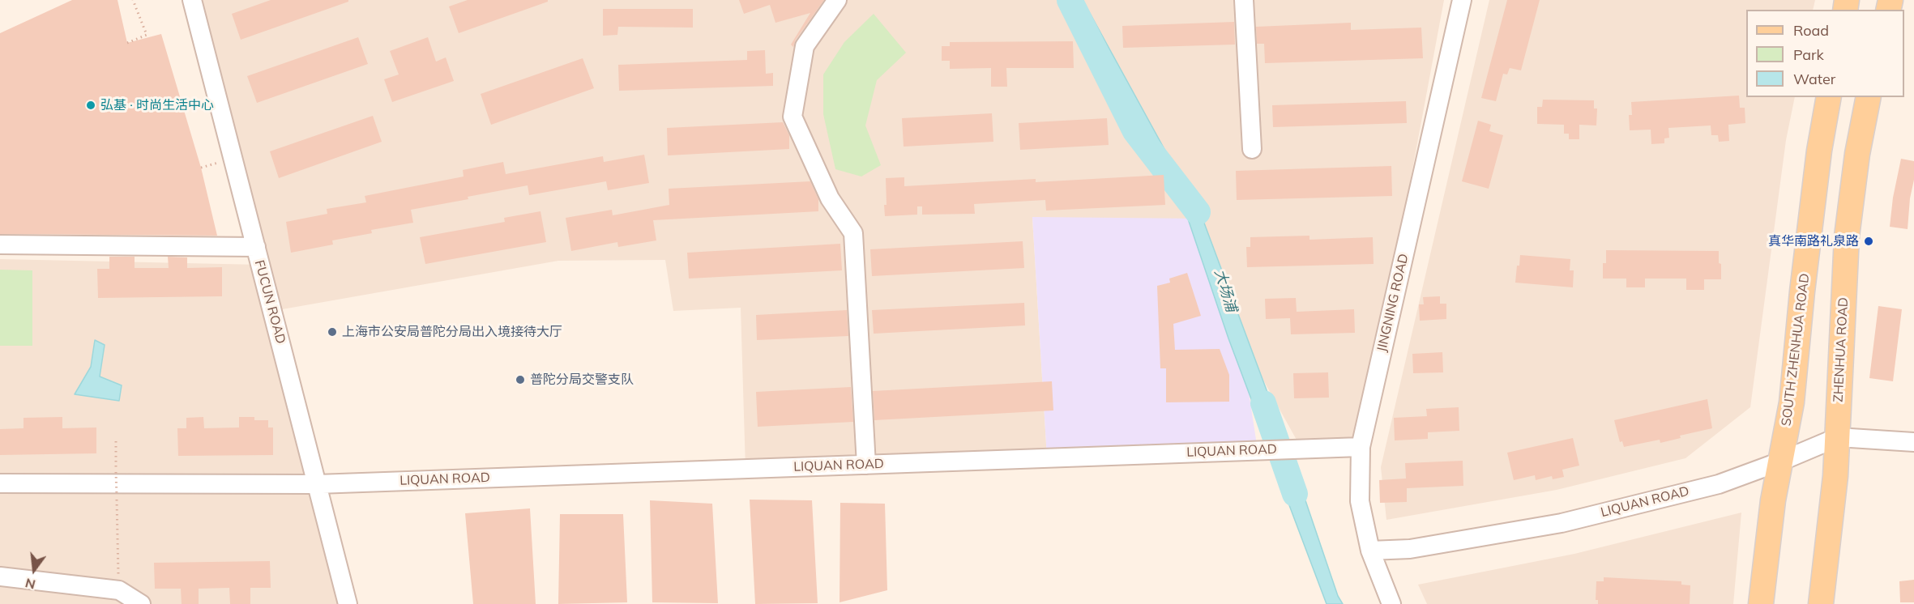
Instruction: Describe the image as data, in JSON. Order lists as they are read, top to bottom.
{
  "streets": {
    "main road": ["SOUTH ZHENHUA ROAD", "ZHENHUA ROAD"],
    "street": ["FUCUN ROAD", "JINGNING ROAD", "LIQUAN ROAD"]
  },
  "crossings": [
    ["FUCUN ROAD", "LIQUAN ROAD"],
    ["JINGNING ROAD", "LIQUAN ROAD"],
    ["SOUTH ZHENHUA ROAD", "LIQUAN ROAD"],
    ["ZHENHUA ROAD", "LIQUAN ROAD"]
  ],
  "water": ["大场浦"],
  "places": [
    "弘基 · 时尚生活中心",
    "真华南路礼泉路",
    "上海市公安局普陀分局出入境接待大厅",
    "普陀分局交警支队"
  ],
  "legend": ["Road", "Park", "Water"],
  "north": "bottom"
}
